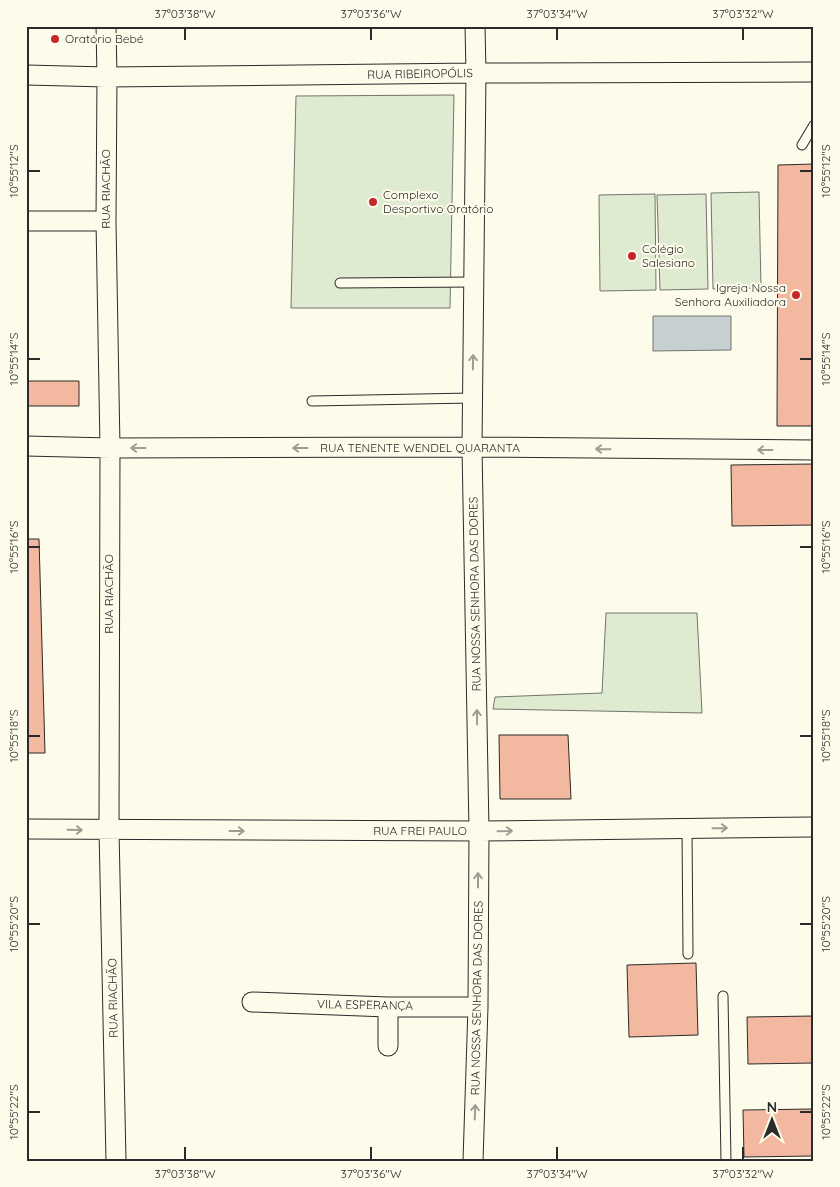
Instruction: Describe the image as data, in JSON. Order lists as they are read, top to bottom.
{
  "streets": {
    "street": [
      "RUA RIBEIROPÓLIS",
      "RUA RIACHÃO",
      "RUA TENENTE WENDEL QUARANTA",
      "RUA NOSSA SENHORA DAS DORES",
      "RUA FREI PAULO",
      "VILA ESPERANÇA"
    ]
  },
  "crossings": [
    ["RUA RIBEIROPÓLIS", "RUA RIACHÃO"],
    ["RUA RIBEIROPÓLIS", "RUA NOSSA SENHORA DAS DORES"],
    ["RUA RIACHÃO", "RUA TENENTE WENDEL QUARANTA"],
    ["RUA RIACHÃO", "RUA FREI PAULO"],
    ["RUA TENENTE WENDEL QUARANTA", "RUA NOSSA SENHORA DAS DORES"],
    ["RUA NOSSA SENHORA DAS DORES", "RUA FREI PAULO"],
    ["RUA NOSSA SENHORA DAS DORES", "VILA ESPERANÇA"]
  ],
  "one_way": ["RUA TENENTE WENDEL QUARANTA", "RUA NOSSA SENHORA DAS DORES", "RUA FREI PAULO"],
  "places": [
    "Oratório Bebé",
    "Complexo Desportivo Oratório",
    "Colégio Salesiano",
    "Igreja Nossa Senhora Auxiliadora"
  ],
  "north": "top",
  "coordinates": [
    "37°03'38\"W",
    "37°03'36\"W",
    "37°03'34\"W",
    "37°03'32\"W",
    "10°55'12\"S",
    "10°55'14\"S",
    "10°55'16\"S",
    "10°55'18\"S",
    "10°55'20\"S",
    "10°55'22\"S"
  ]
}
